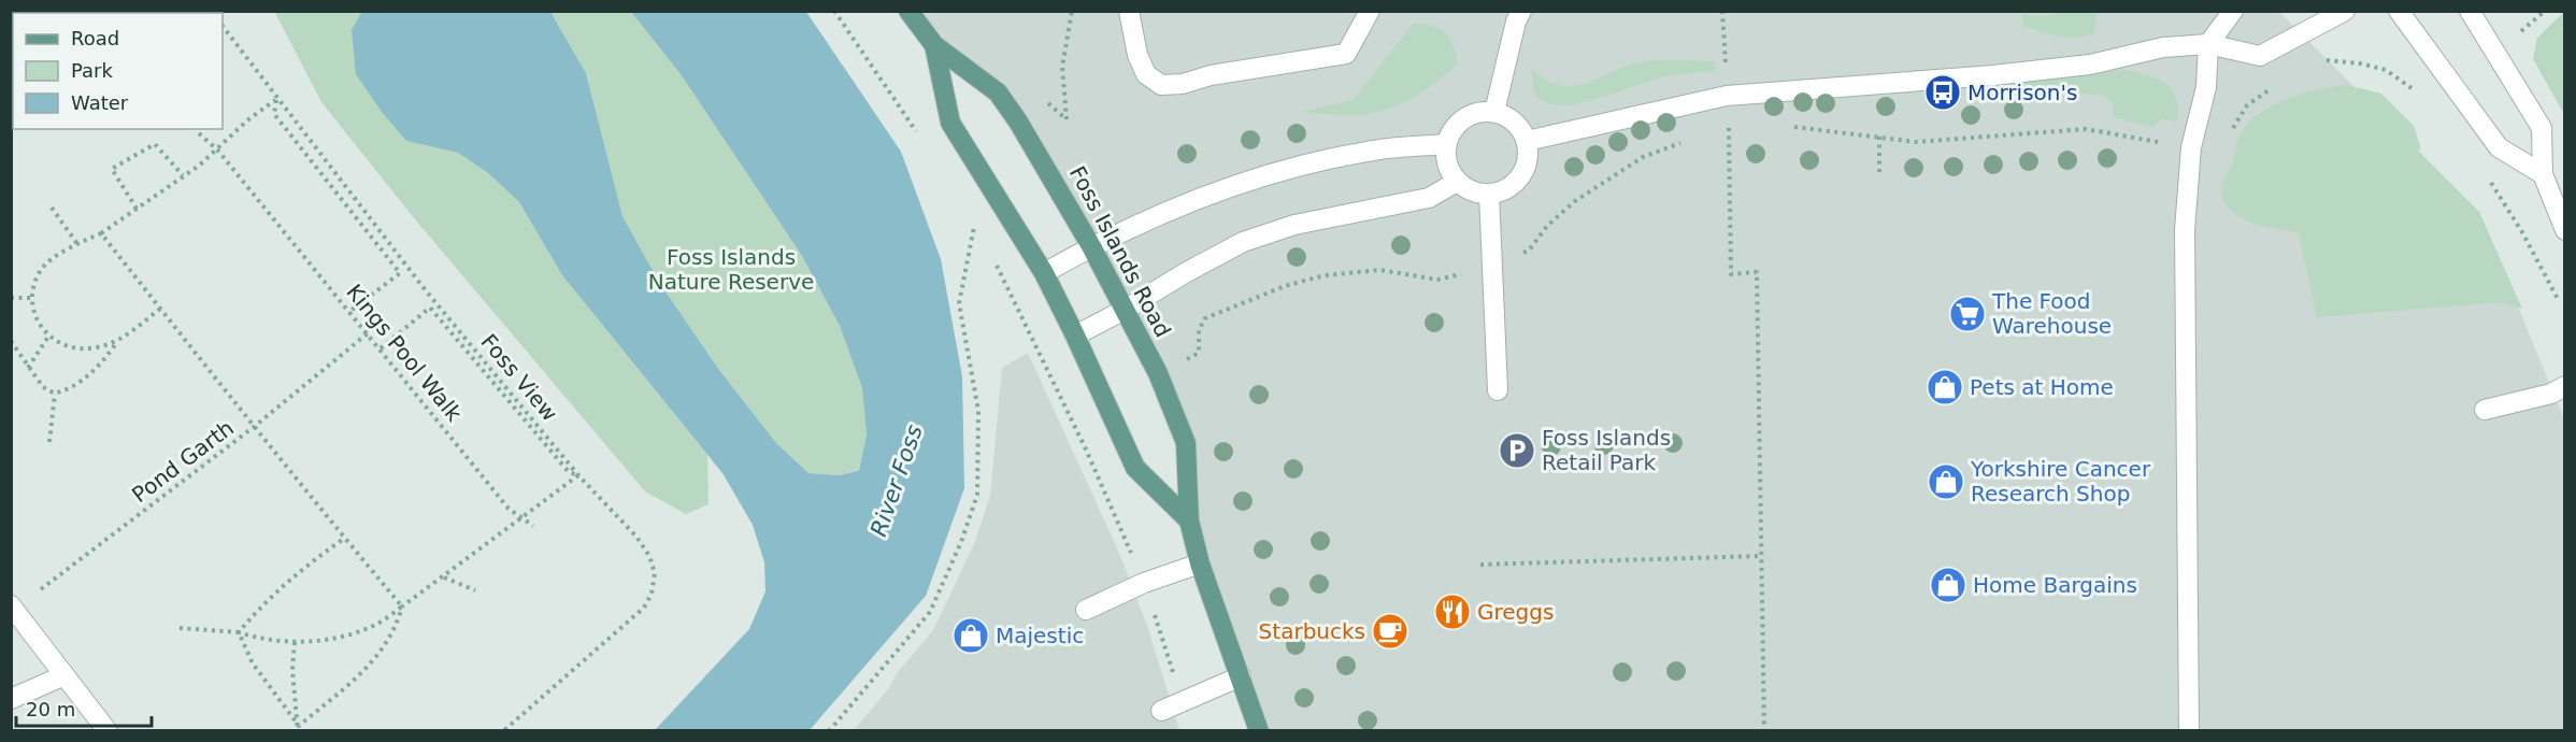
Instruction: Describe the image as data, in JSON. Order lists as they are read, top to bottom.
{
  "streets": {
    "main road": ["Foss Islands Road"],
    "path": ["Kings Pool Walk", "Foss View", "Pond Garth"]
  },
  "crossings": [
    ["Kings Pool Walk", "Pond Garth"]
  ],
  "water": ["River Foss"],
  "parks": ["Foss Islands Nature Reserve"],
  "places": {
    "bus stop": ["Morrison's"],
    "supermarket": ["The Food Warehouse"],
    "shop": [
      "Pets at Home",
      "Yorkshire Cancer Research Shop",
      "Home Bargains",
      "Majestic"
    ],
    "parking": ["Foss Islands Retail Park"],
    "restaurant": ["Greggs"],
    "cafe": ["Starbucks"]
  },
  "legend": ["Road", "Park", "Water"],
  "scale_bar": "20 m"
}
